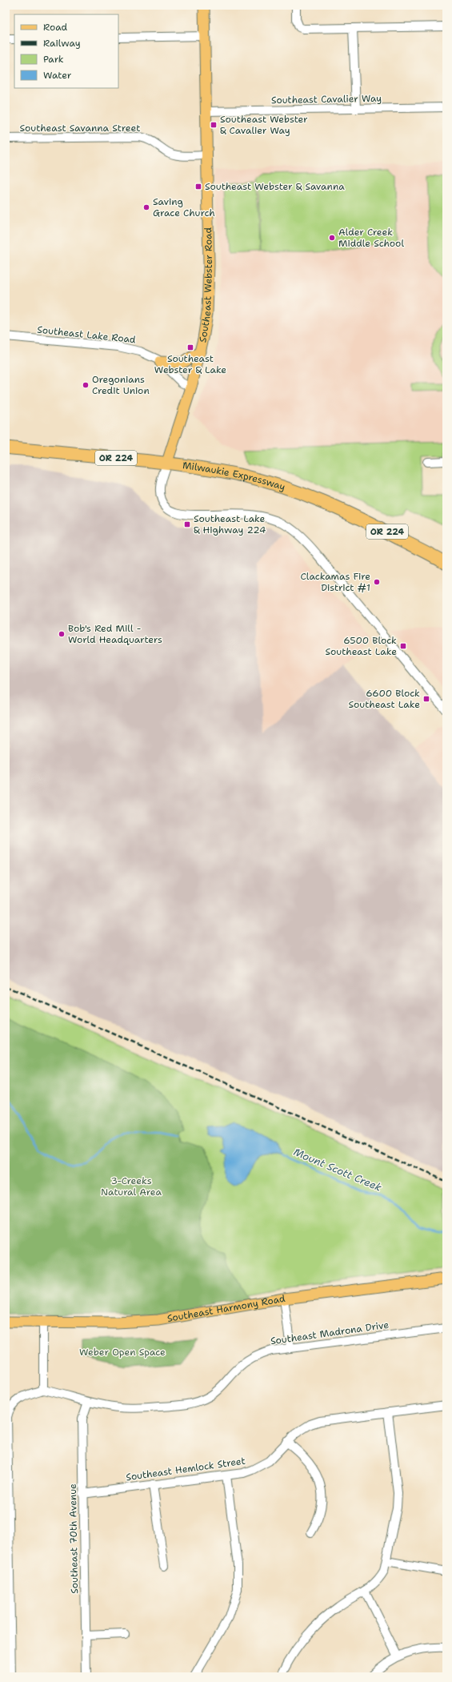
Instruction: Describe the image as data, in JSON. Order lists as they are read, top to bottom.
{
  "streets": {
    "highway": ["OR 224", "Milwaukie Expressway"],
    "main road": ["Southeast Webster Road", "Southeast Harmony Road"],
    "street": [
      "Southeast Cavalier Way",
      "Southeast Savanna Street",
      "Southeast Lake Road",
      "Southeast Madrona Drive",
      "Southeast Hemlock Street",
      "Southeast 70th Avenue"
    ]
  },
  "crossings": [
    ["Southeast Cavalier Way", "Southeast Webster Road"],
    ["Southeast Savanna Street", "Southeast Webster Road"],
    ["Southeast Webster Road", "Southeast Lake Road"],
    ["Southeast Webster Road", "Milwaukie Expressway"],
    ["Southeast Madrona Drive", "Southeast 70th Avenue"],
    ["Southeast Hemlock Street", "Southeast 70th Avenue"]
  ],
  "water": ["Mount Scott Creek"],
  "parks": ["3-Creeks Natural Area", "Weber Open Space"],
  "places": {
    "transit": [
      "Southeast Webster & Cavalier Way",
      "Southeast Webster & Savanna",
      "Southeast Webster & Lake",
      "Southeast Lake & Highway 224",
      "6500 Block Southeast Lake",
      "6600 Block Southeast Lake"
    ],
    "other": [
      "Saving Grace Church",
      "Alder Creek Middle School",
      "Oregonians Credit Union",
      "Clackamas Fire District #1",
      "Bob's Red Mill - World Headquarters"
    ]
  },
  "legend": [
    "Road",
    "Railway",
    "Park",
    "Water"
  ]
}
